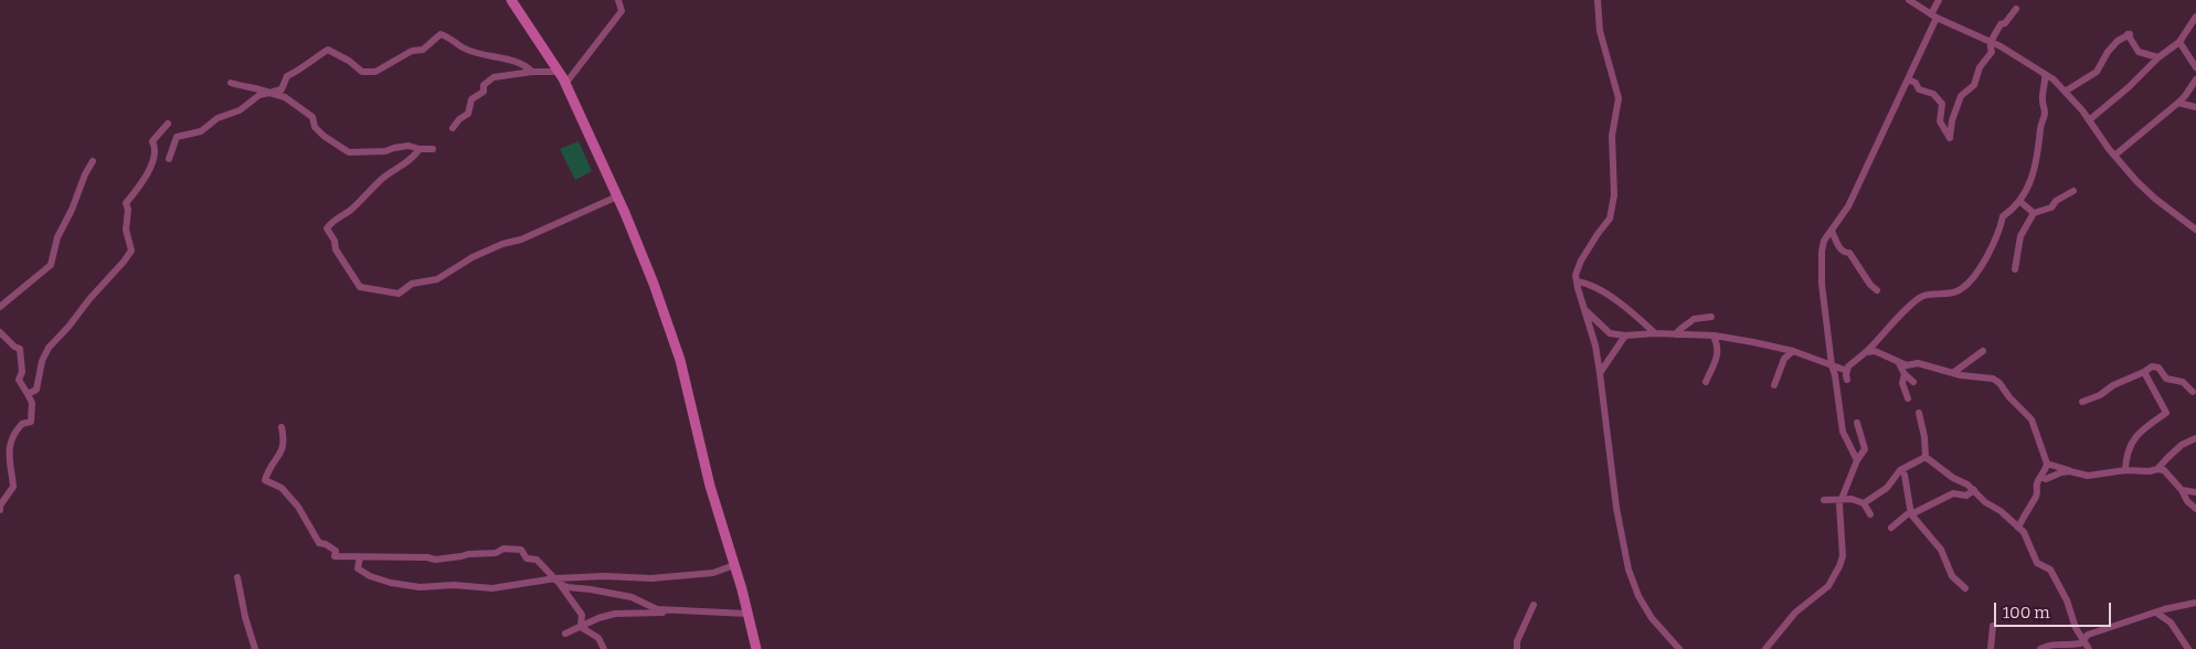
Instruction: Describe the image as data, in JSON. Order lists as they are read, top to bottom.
{
  "scale_bar": "100 m"
}
